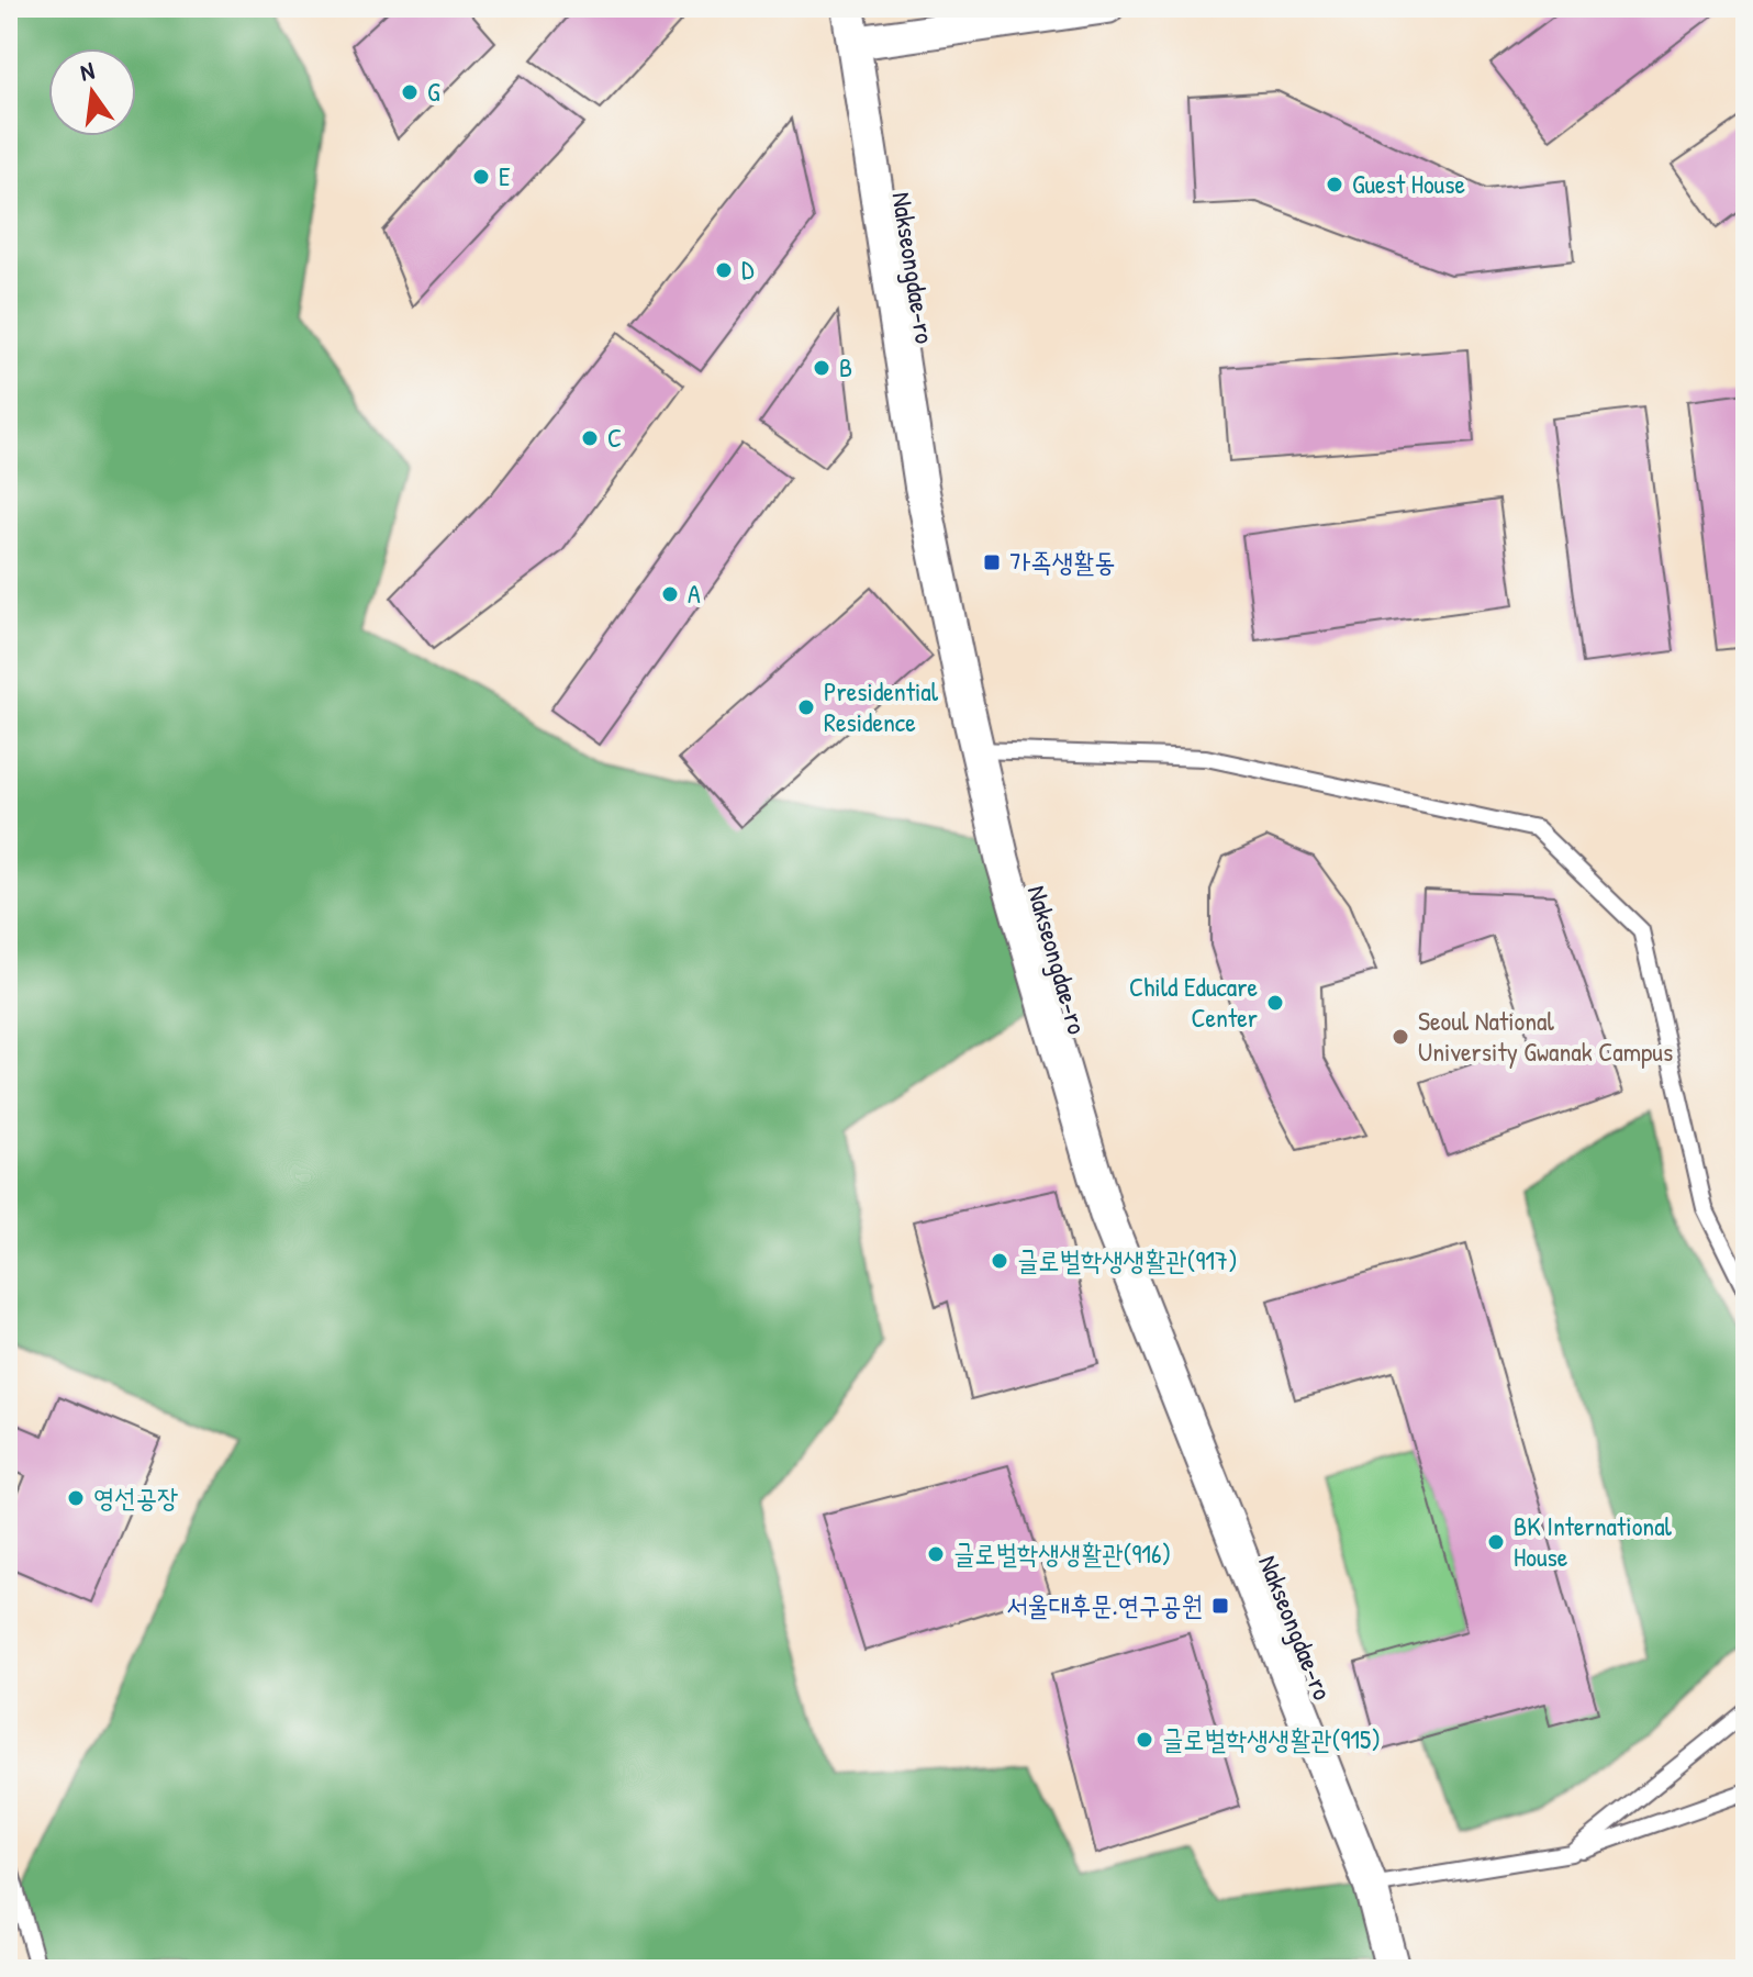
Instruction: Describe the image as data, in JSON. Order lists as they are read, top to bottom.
{
  "streets": {
    "lane": ["Nakseongdae-ro"]
  },
  "places": {
    "other": [
      "G",
      "E",
      "Guest House",
      "D",
      "B",
      "C",
      "A",
      "Presidential Residence",
      "Child Educare Center",
      "Seoul National University Gwanak Campus",
      "글로벌학생생활관(917)",
      "영선공장",
      "BK International House",
      "글로벌학생생활관(916)",
      "글로벌학생생활관(915)"
    ],
    "transit": ["가족생활동", "서울대후문.연구공원"]
  },
  "north": "top"
}
